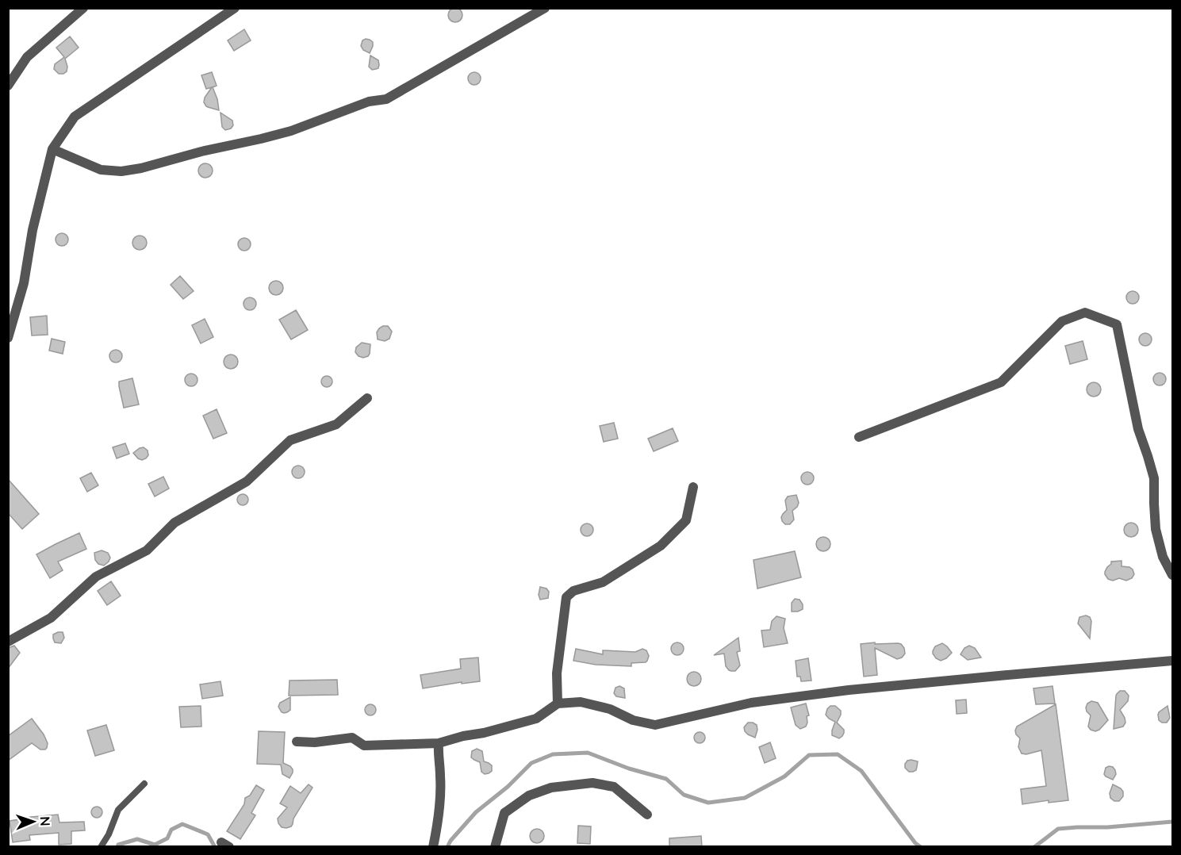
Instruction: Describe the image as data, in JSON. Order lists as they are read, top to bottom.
{
  "north": "right"
}
